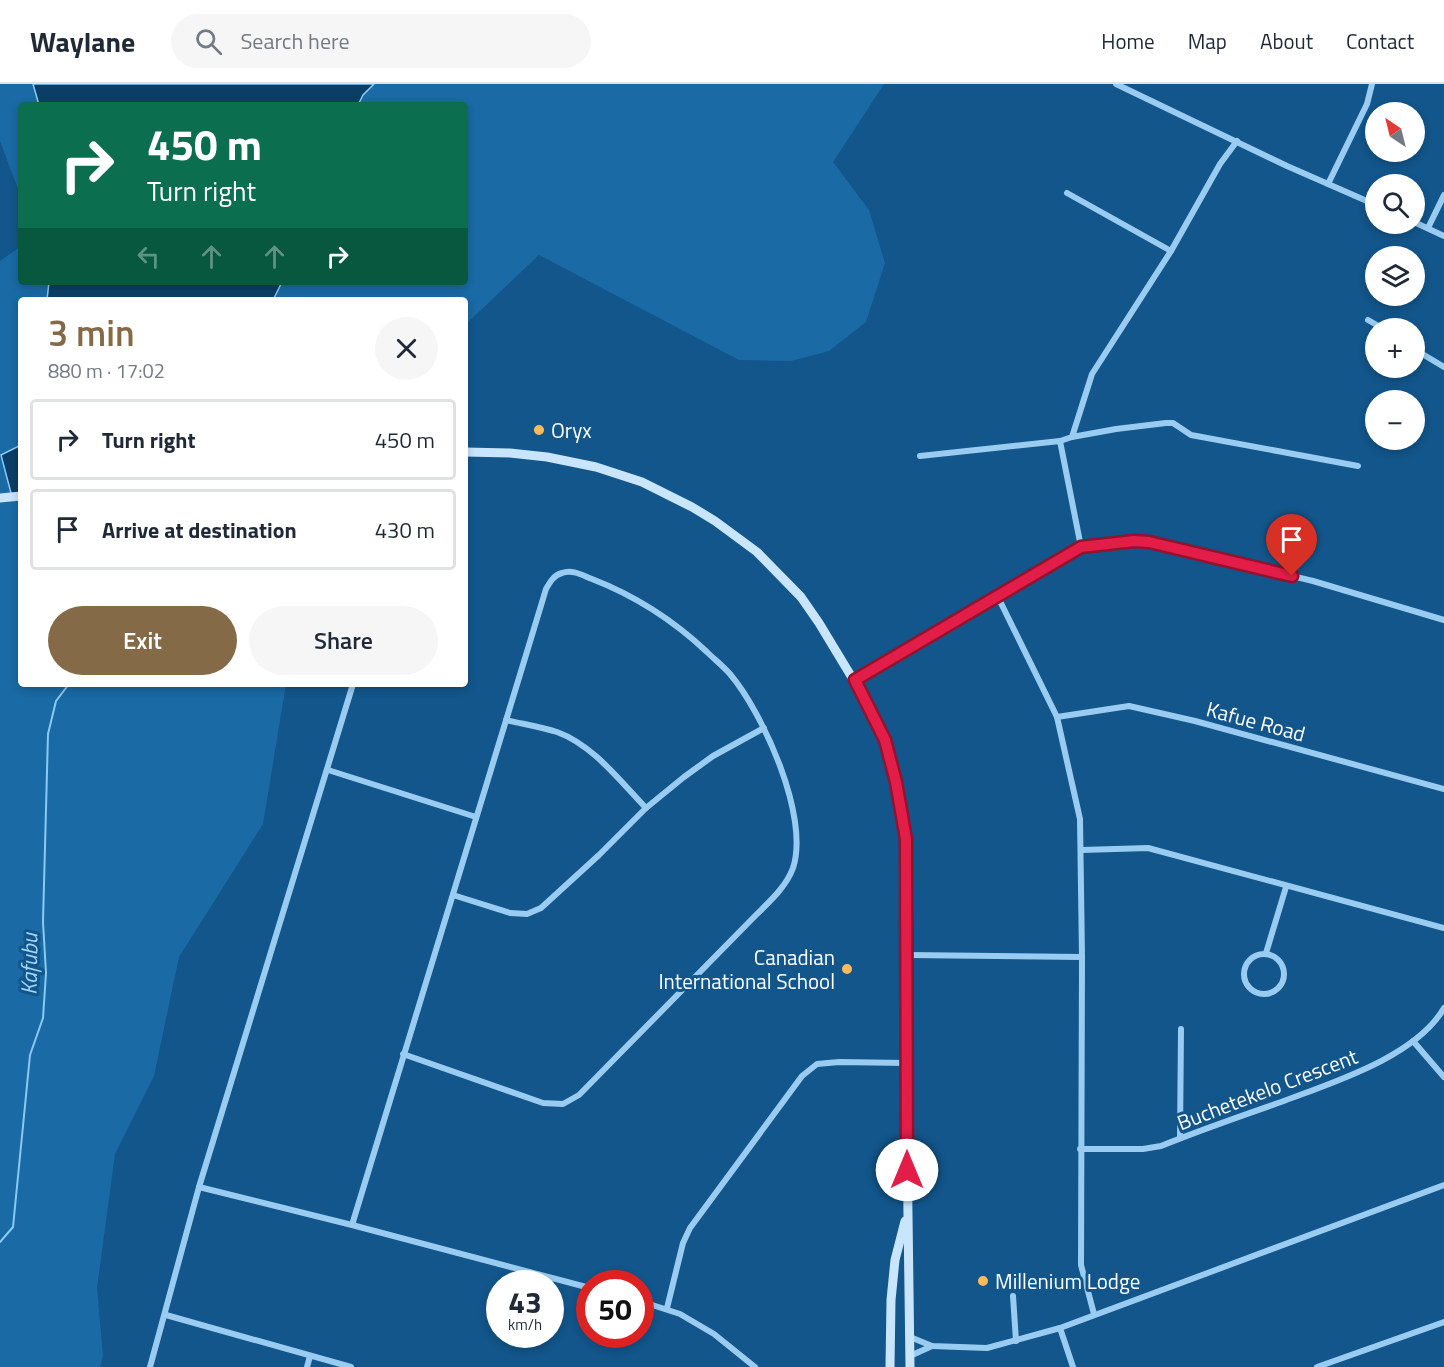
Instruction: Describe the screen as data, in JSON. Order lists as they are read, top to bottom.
{
  "streets": {
    "street": ["Kafue Road", "Buchetekelo Crescent"]
  },
  "water": ["Kafubu"],
  "places": ["Oryx", "Canadian International School", "Millenium Lodge"],
  "north": "top left",
  "page": {
    "header": "Waylane",
    "search": "Search here",
    "nav": [
      "Home",
      "Map",
      "About",
      "Contact"
    ],
    "map_buttons": ["+", "−"],
    "turn": ["450 m", "Turn right"],
    "heading": ["3 min", "880 m · 17:02"],
    "list": [
      {
        "name": "Turn right",
        "value": "450 m"
      },
      {
        "name": "Arrive at destination",
        "value": "430 m"
      }
    ],
    "buttons": ["Exit", "Share"],
    "speed": "43 km/h",
    "limit": "50"
  }
}
